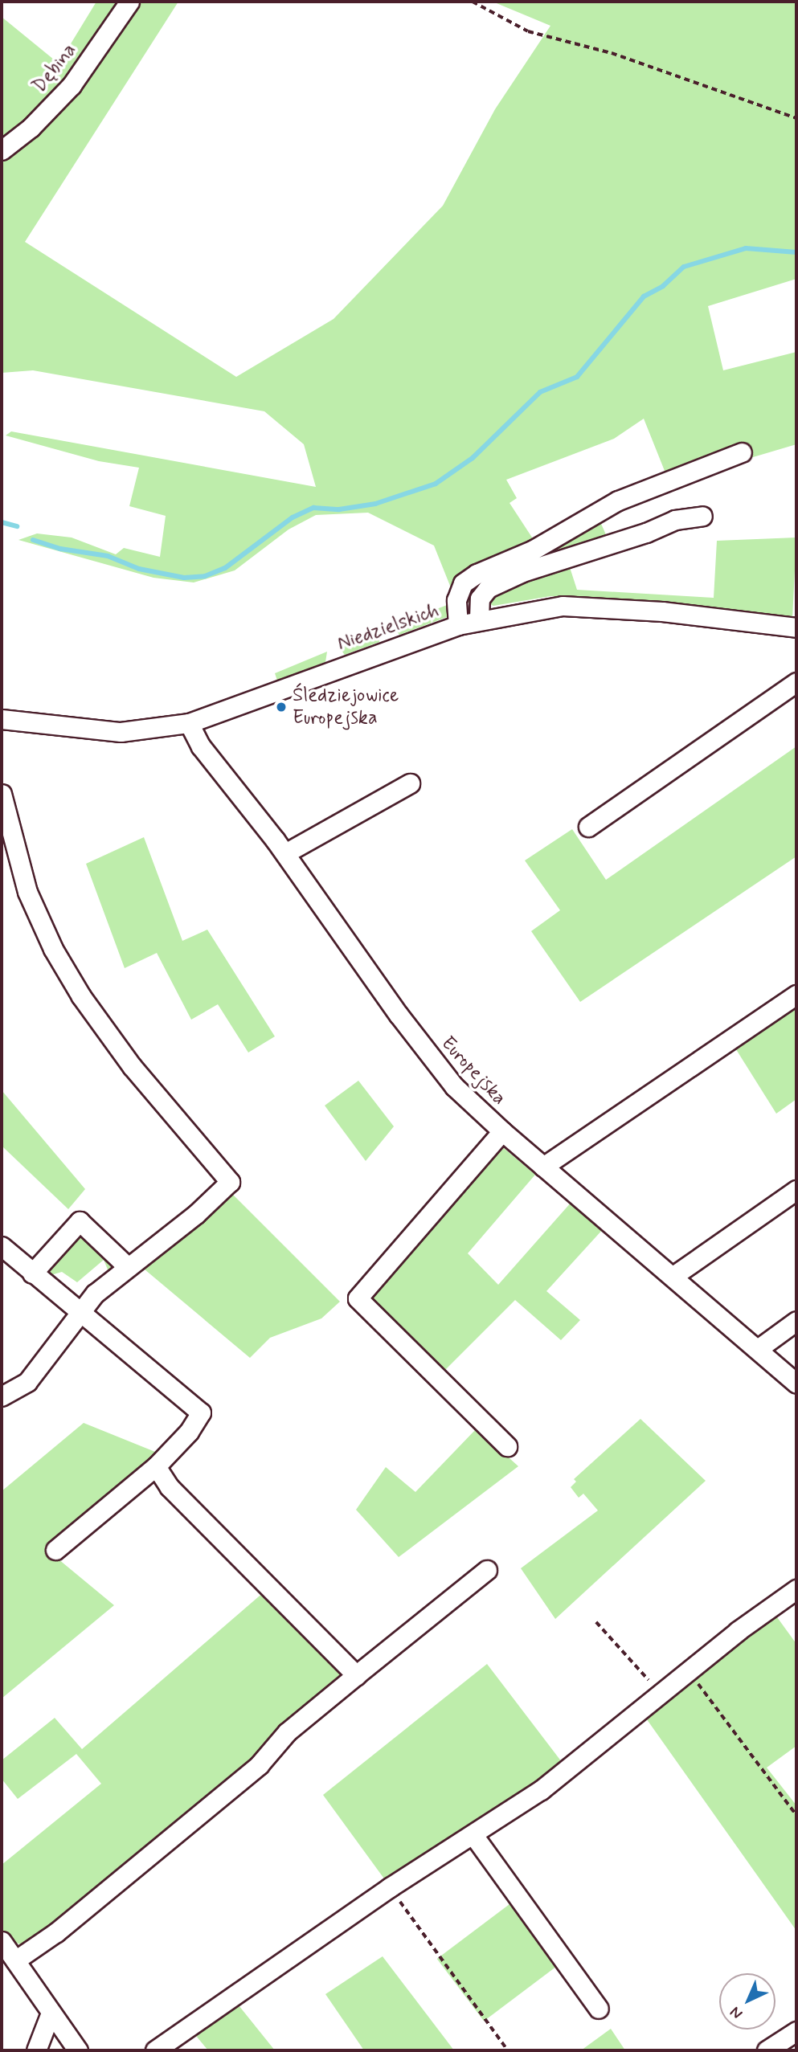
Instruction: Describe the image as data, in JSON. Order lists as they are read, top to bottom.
{
  "streets": {
    "street": ["Dębina", "Niedzielskich", "Europejska"]
  },
  "crossings": [
    ["Niedzielskich", "Europejska"]
  ],
  "places": ["Śledziejowice Europejska"],
  "north": "bottom left"
}
